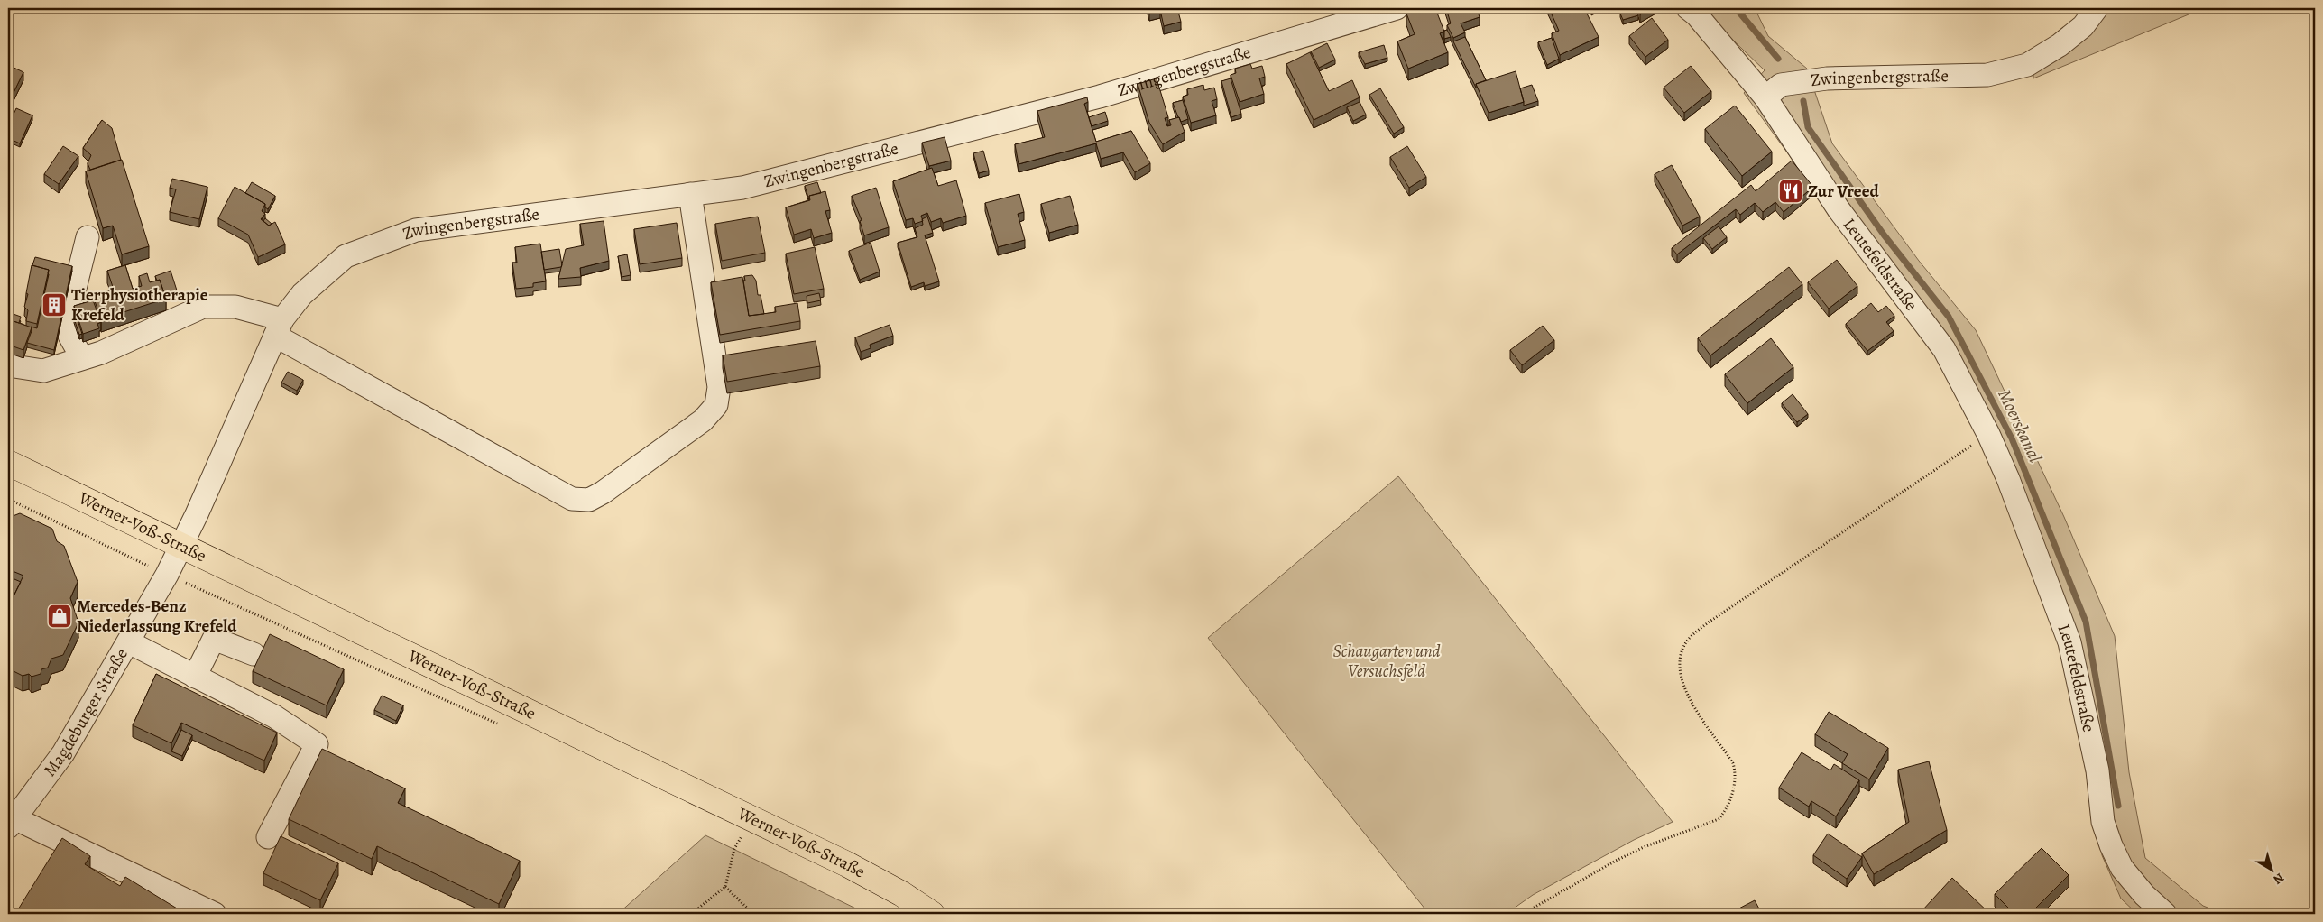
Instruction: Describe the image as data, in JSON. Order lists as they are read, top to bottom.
{
  "streets": {
    "main road": ["Werner-Voß-Straße"],
    "street": ["Zwingenbergstraße", "Leutefeldstraße", "Magdeburger Straße"]
  },
  "crossings": [
    ["Zwingenbergstraße", "Leutefeldstraße"],
    ["Zwingenbergstraße", "Werner-Voß-Straße"],
    ["Zwingenbergstraße", "Magdeburger Straße"],
    ["Werner-Voß-Straße", "Magdeburger Straße"]
  ],
  "water": ["Moerskanal"],
  "parks": ["Schaugarten und Versuchsfeld"],
  "places": {
    "restaurant": ["Zur Vreed"],
    "building": ["Tierphysiotherapie Krefeld"],
    "shop": ["Mercedes-Benz Niederlassung Krefeld"]
  },
  "north": "bottom right"
}
